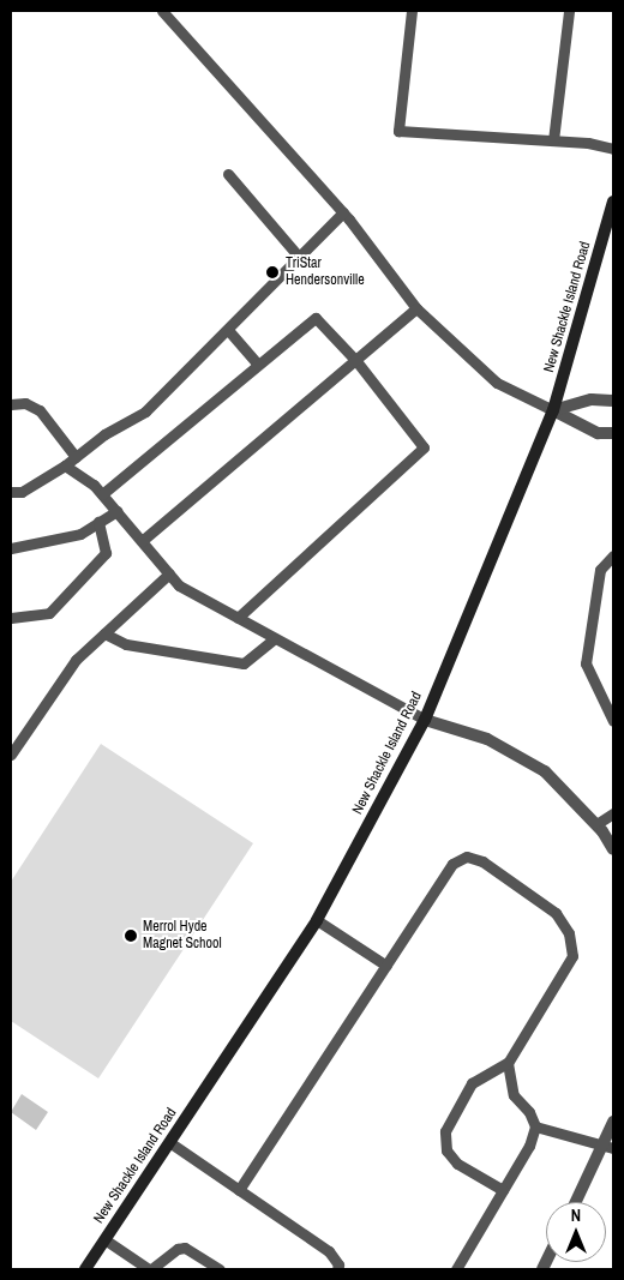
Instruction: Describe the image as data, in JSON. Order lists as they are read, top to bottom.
{
  "streets": {
    "main road": ["New Shackle Island Road"]
  },
  "places": ["TriStar Hendersonville", "Merrol Hyde Magnet School"],
  "north": "top"
}
